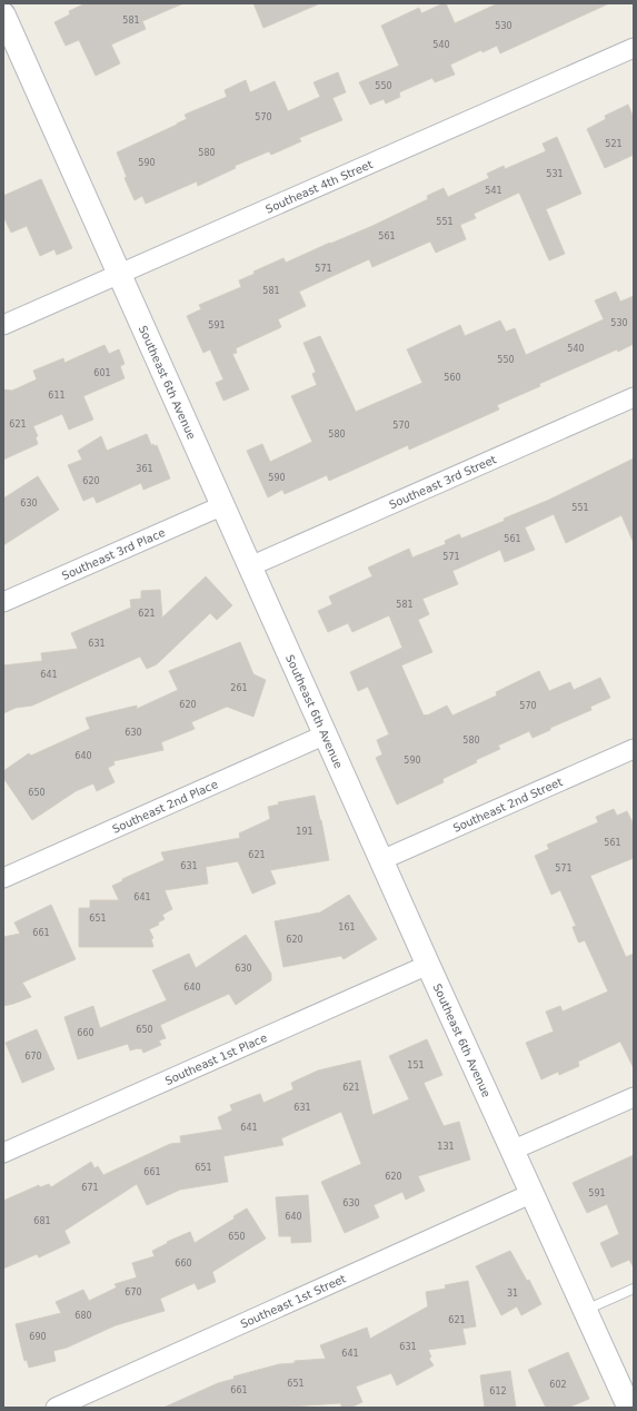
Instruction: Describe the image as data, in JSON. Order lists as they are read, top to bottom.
{
  "streets": {
    "street": [
      "Southeast 4th Street",
      "Southeast 6th Avenue",
      "Southeast 3rd Street",
      "Southeast 3rd Place",
      "Southeast 2nd Street",
      "Southeast 2nd Place",
      "Southeast 1st Place",
      "Southeast 1st Street"
    ]
  },
  "crossings": [
    ["Southeast 4th Street", "Southeast 6th Avenue"],
    ["Southeast 6th Avenue", "Southeast 3rd Street"],
    ["Southeast 6th Avenue", "Southeast 3rd Place"],
    ["Southeast 6th Avenue", "Southeast 2nd Street"],
    ["Southeast 6th Avenue", "Southeast 2nd Place"],
    ["Southeast 6th Avenue", "Southeast 1st Place"],
    ["Southeast 6th Avenue", "Southeast 1st Street"]
  ],
  "house_numbers": [
    "581",
    "530",
    "540",
    "550",
    "570",
    "521",
    "580",
    "590",
    "531",
    "541",
    "551",
    "561",
    "571",
    "581",
    "530",
    "591",
    "540",
    "550",
    "601",
    "560",
    "611",
    "621",
    "570",
    "580",
    "361",
    "590",
    "620",
    "630",
    "551",
    "561",
    "571",
    "581",
    "621",
    "631",
    "641",
    "261",
    "620",
    "570",
    "630",
    "580",
    "640",
    "590",
    "650",
    "191",
    "561",
    "621",
    "631",
    "571",
    "641",
    "651",
    "161",
    "661",
    "620",
    "630",
    "640",
    "650",
    "660",
    "670",
    "151",
    "621",
    "631",
    "641",
    "131",
    "651",
    "661",
    "620",
    "671",
    "591",
    "630",
    "640",
    "681",
    "650",
    "660",
    "670",
    "31",
    "680",
    "621",
    "690",
    "631",
    "641",
    "651",
    "602",
    "661",
    "612"
  ]
}
